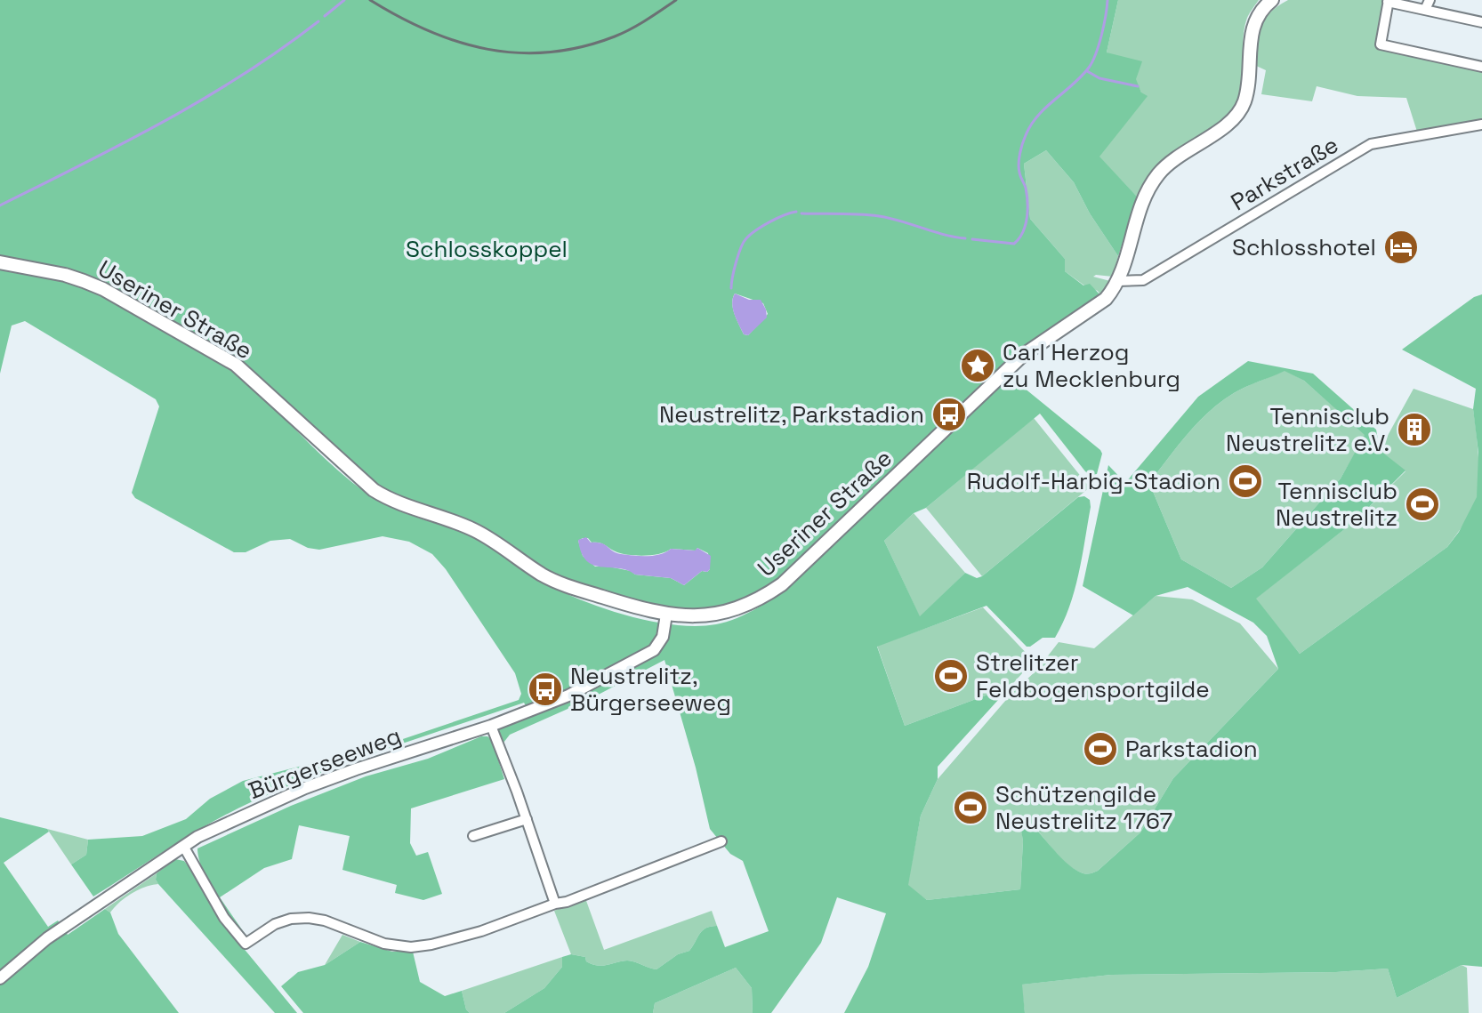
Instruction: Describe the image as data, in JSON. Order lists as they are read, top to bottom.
{
  "streets": {
    "main road": ["Useriner Straße"],
    "street": ["Parkstraße", "Bürgerseeweg"]
  },
  "crossings": [
    ["Parkstraße", "Useriner Straße"],
    ["Useriner Straße", "Bürgerseeweg"]
  ],
  "parks": ["Schlosskoppel"],
  "places": {
    "hotel": ["Schlosshotel"],
    "place": ["Carl Herzog zu Mecklenburg"],
    "bus stop": ["Neustrelitz, Parkstadion", "Neustrelitz, Bürgerseeweg"],
    "building": ["Tennisclub Neustrelitz e.V."],
    "sports": [
      "Rudolf-Harbig-Stadion",
      "Tennisclub Neustrelitz",
      "Strelitzer Feldbogensportgilde",
      "Parkstadion",
      "Schützengilde Neustrelitz 1767"
    ]
  }
}
